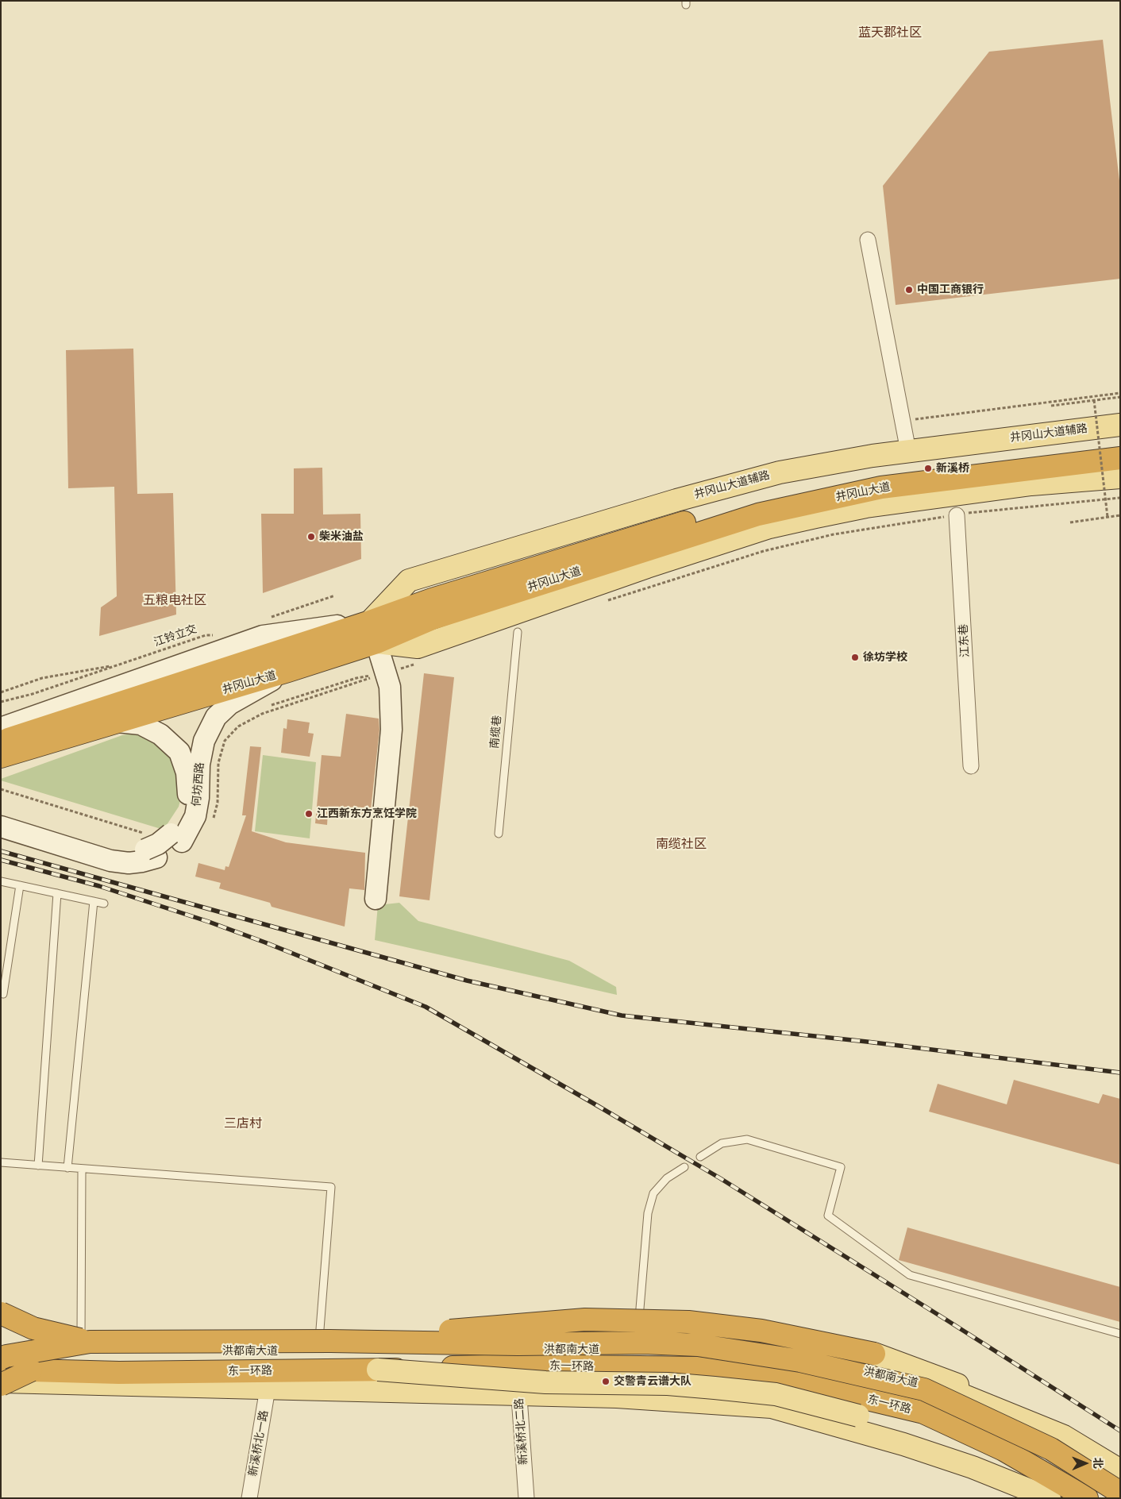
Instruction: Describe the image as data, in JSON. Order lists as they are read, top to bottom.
{
  "streets": {
    "highway": ["井冈山大道", "东一环路"],
    "main road": ["井冈山大道辅路", "何坊西路", "洪都南大道"],
    "street": ["江东巷", "新溪桥北二路", "新溪桥北一路"],
    "lane": ["南缆巷"],
    "path": ["江铃立交"]
  },
  "crossings": [
    ["井冈山大道辅路", "井冈山大道"],
    ["井冈山大道", "何坊西路"],
    ["洪都南大道", "东一环路"],
    ["东一环路", "新溪桥北二路"]
  ],
  "districts": [
    "蓝天郡社区",
    "五粮电社区",
    "南缆社区",
    "三店村"
  ],
  "places": [
    "中国工商银行",
    "新溪桥",
    "柴米油盐",
    "徐坊学校",
    "江西新东方烹饪学院",
    "交警青云谱大队"
  ],
  "north": "right"
}
